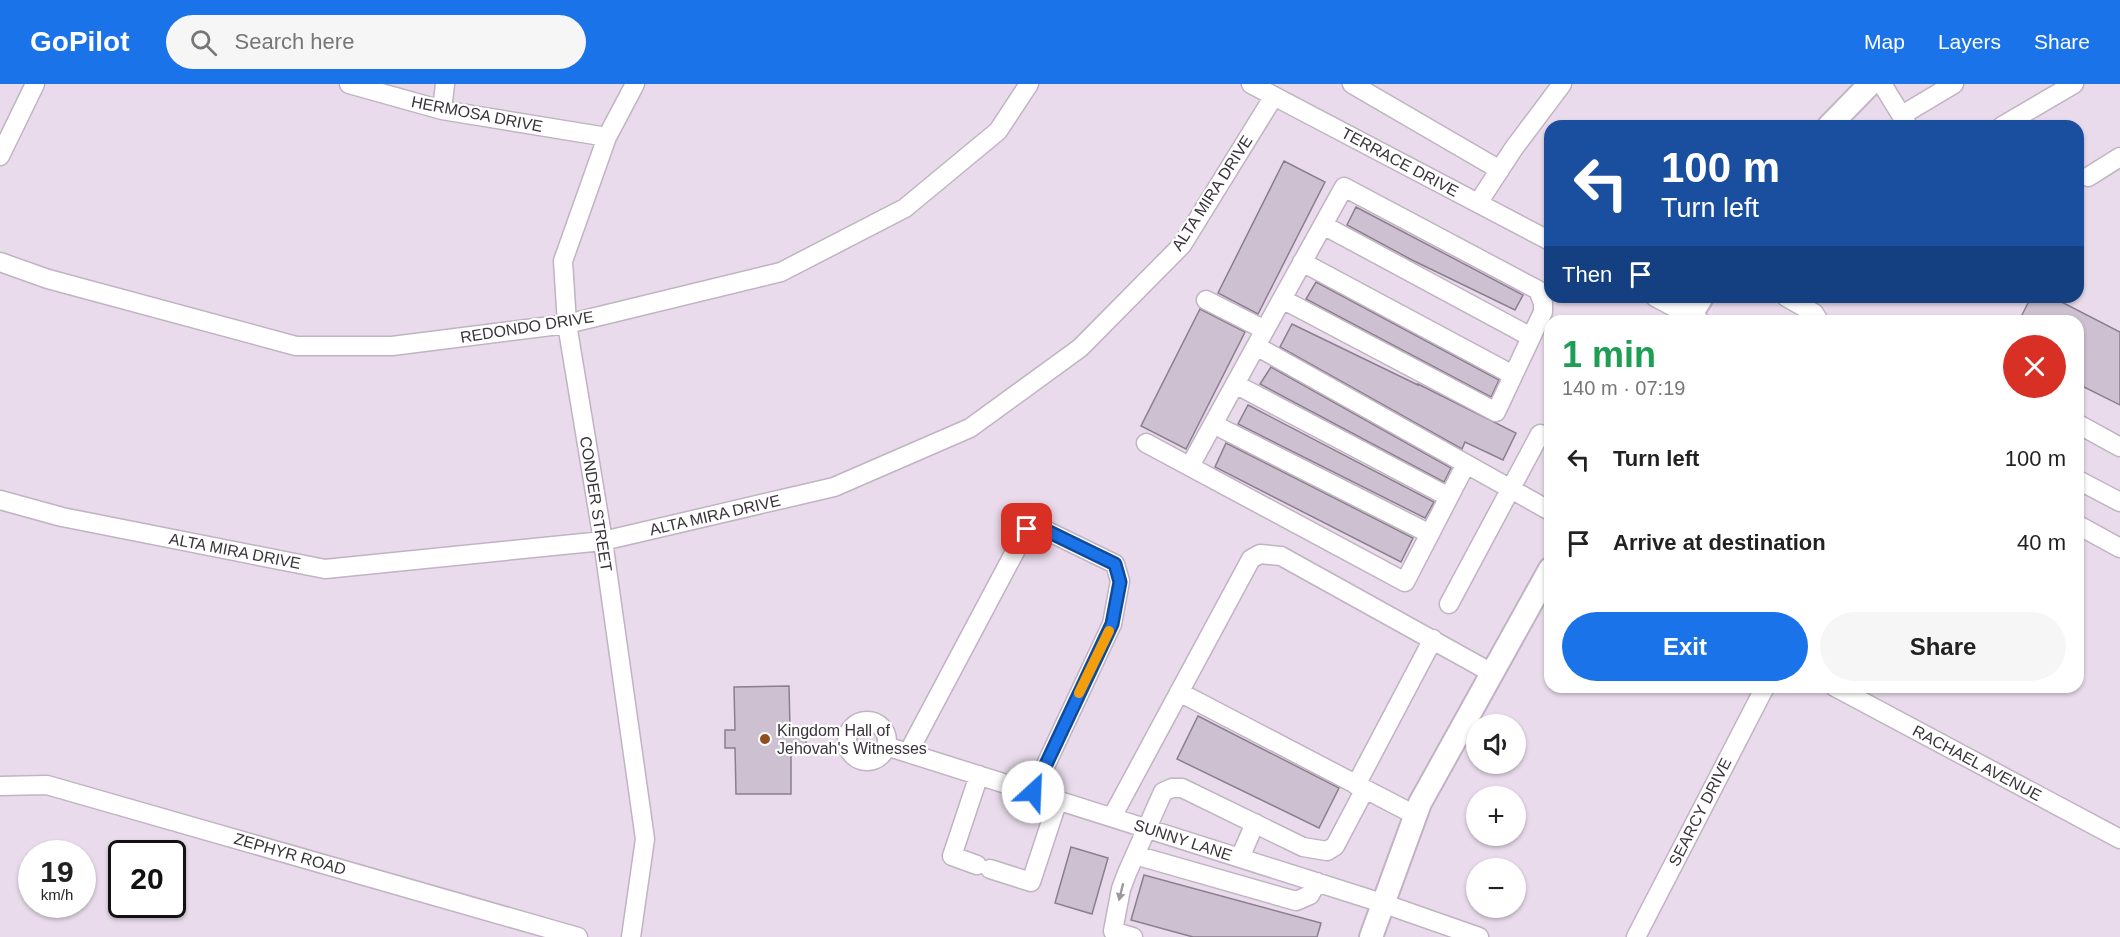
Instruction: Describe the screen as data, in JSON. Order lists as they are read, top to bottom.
{
  "streets": {
    "street": [
      "HERMOSA DRIVE",
      "TERRACE DRIVE",
      "ALTA MIRA DRIVE",
      "REDONDO DRIVE",
      "CONDER STREET",
      "RACHAEL AVENUE",
      "SEARCY DRIVE",
      "SUNNY LANE",
      "ZEPHYR ROAD"
    ]
  },
  "crossings": [
    ["HERMOSA DRIVE", "CONDER STREET"],
    ["TERRACE DRIVE", "ALTA MIRA DRIVE"],
    ["ALTA MIRA DRIVE", "CONDER STREET"],
    ["REDONDO DRIVE", "CONDER STREET"]
  ],
  "places": ["Kingdom Hall of Jehovah's Witnesses"],
  "page": {
    "header": "GoPilot",
    "search": "Search here",
    "nav": ["Map", "Layers", "Share"],
    "turn": ["100 m", "Turn left"],
    "then": "Then",
    "heading": ["1 min", "140 m · 07:19"],
    "list": [
      {
        "name": "Turn left",
        "value": "100 m"
      },
      {
        "name": "Arrive at destination",
        "value": "40 m"
      }
    ],
    "buttons": ["Exit", "Share"],
    "map_buttons": ["+", "−"],
    "speed": "19 km/h",
    "limit": "20"
  }
}
